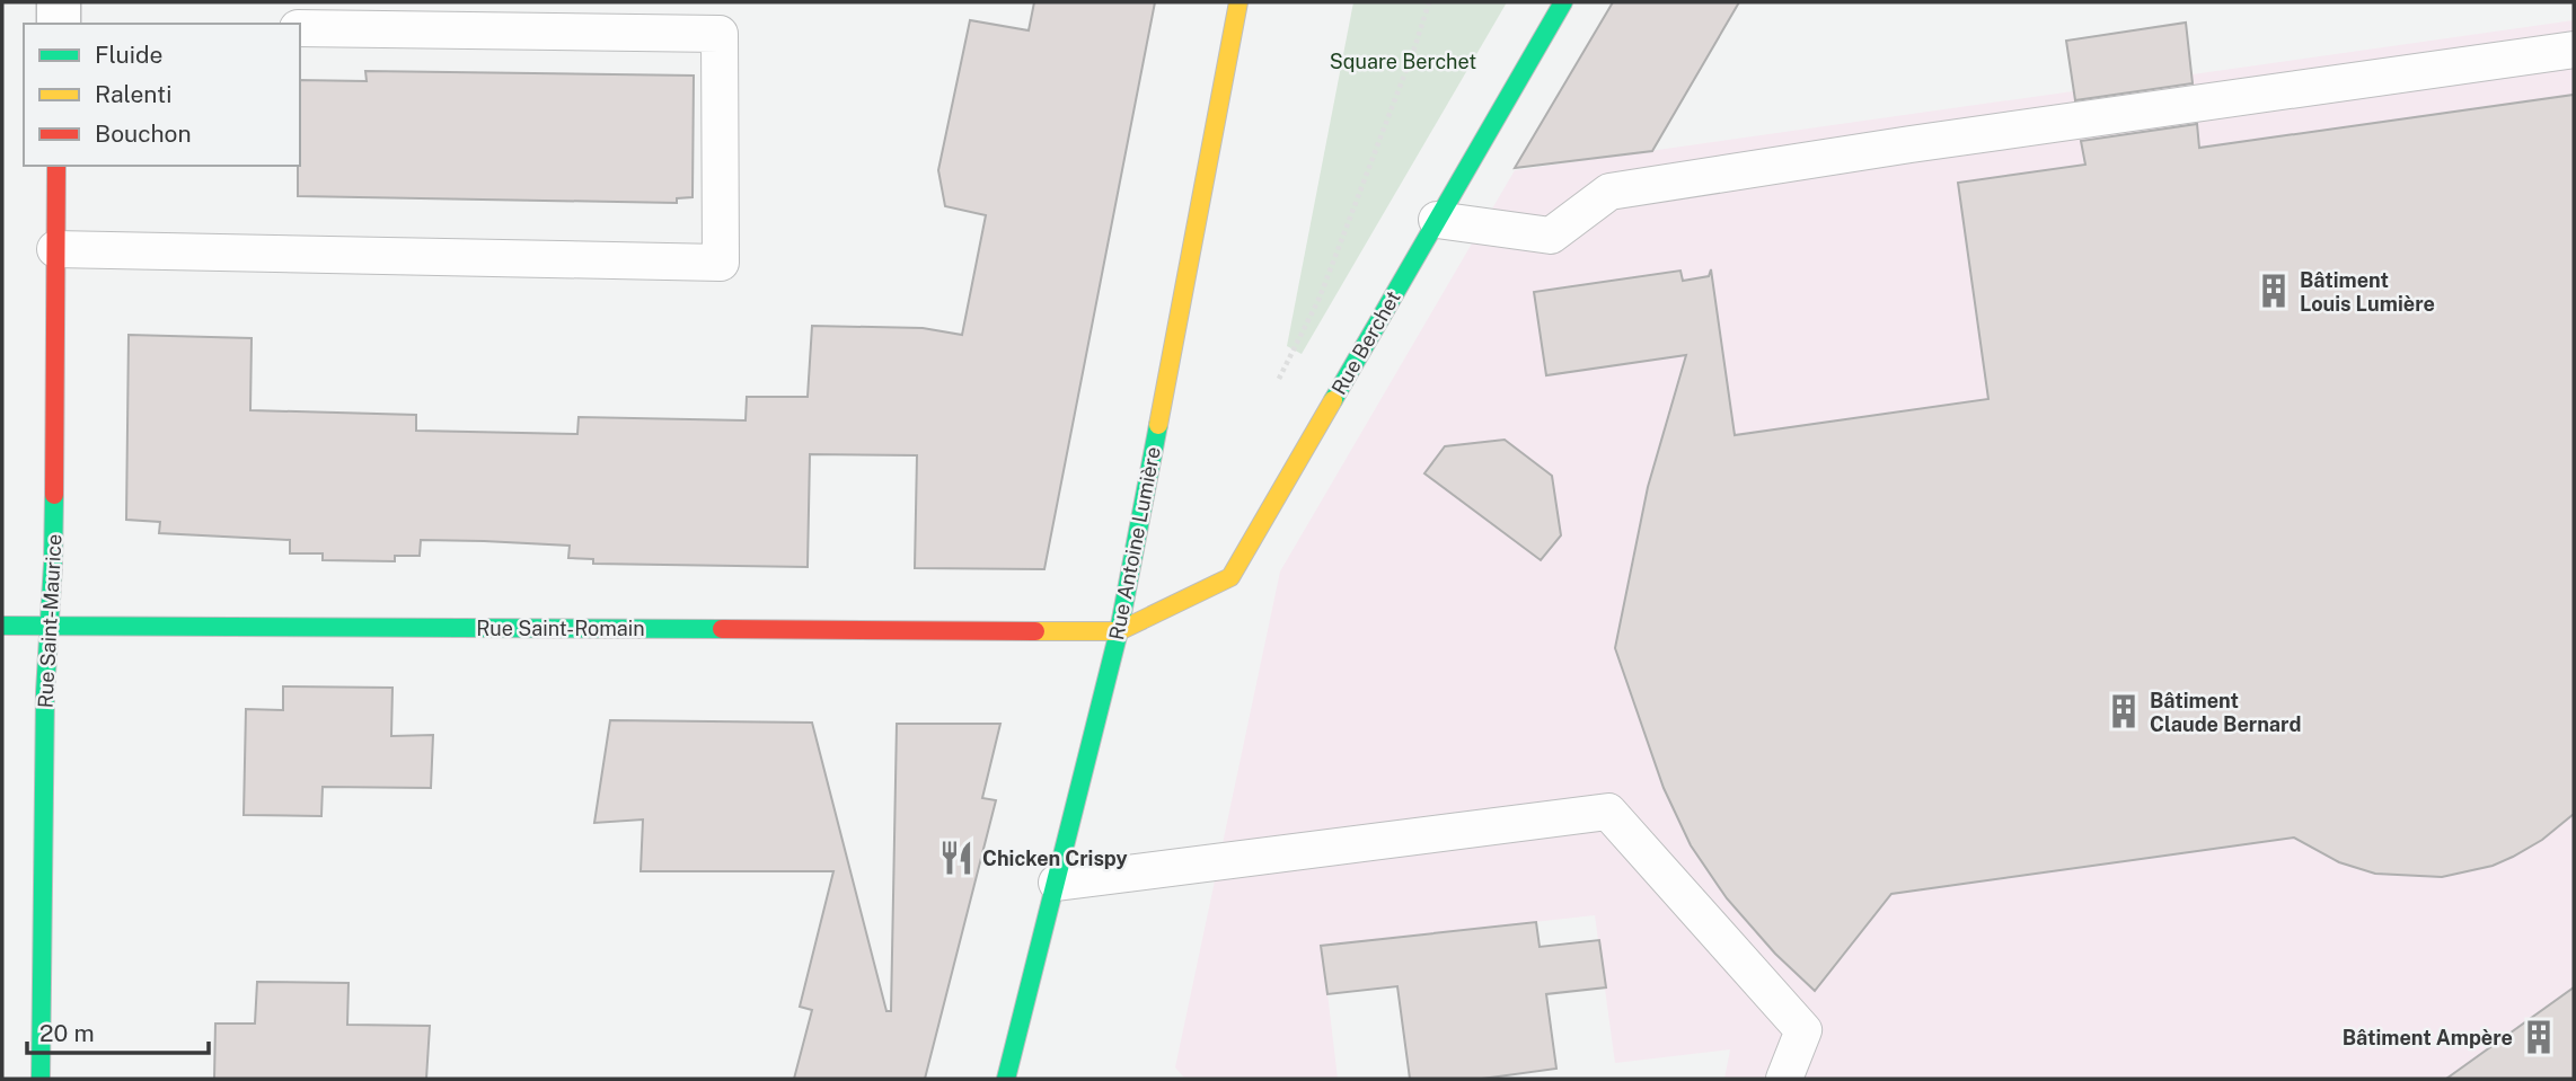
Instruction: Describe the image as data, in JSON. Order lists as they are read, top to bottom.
{
  "streets": {
    "street": [
      "Rue Berchet",
      "Rue Antoine Lumière",
      "Rue Saint-Maurice",
      "Rue Saint-Romain"
    ]
  },
  "crossings": [
    ["Rue Berchet", "Rue Antoine Lumière"],
    ["Rue Berchet", "Rue Saint-Romain"],
    ["Rue Antoine Lumière", "Rue Saint-Romain"],
    ["Rue Saint-Maurice", "Rue Saint-Romain"]
  ],
  "parks": ["Square Berchet"],
  "places": {
    "building": ["Bâtiment Louis Lumière", "Bâtiment Claude Bernard", "Bâtiment Ampère"],
    "restaurant": ["Chicken Crispy"]
  },
  "legend": ["Fluide", "Ralenti", "Bouchon"],
  "scale_bar": "20 m"
}
